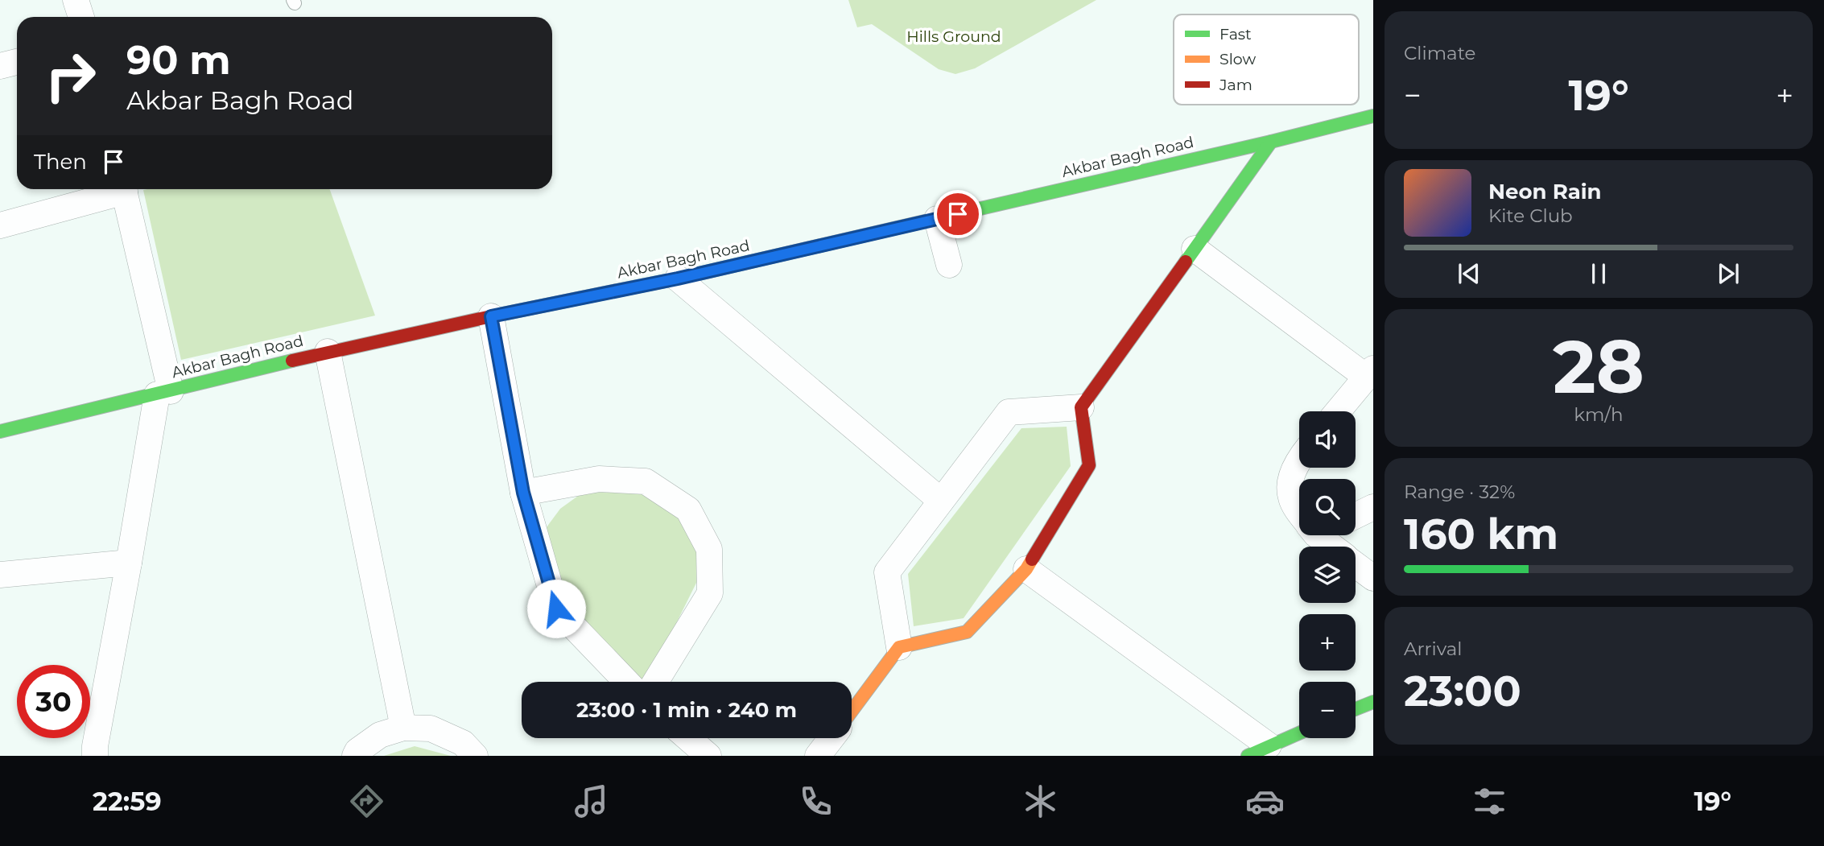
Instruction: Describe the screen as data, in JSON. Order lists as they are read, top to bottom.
{
  "streets": {
    "street": ["Akbar Bagh Road"]
  },
  "parks": ["Hills Ground"],
  "legend": ["Fast", "Slow", "Jam"],
  "page": {
    "tile": [
      "Climate",
      ["28", "km/h"],
      ["Range · 32%", "160 km"],
      ["Arrival", "23:00"]
    ],
    "turn": ["90 m", "Akbar Bagh Road"],
    "heat": ["−", "19°", "+"],
    "then": "Then",
    "song": ["Neon Rain", "Kite Club"],
    "map_buttons": ["+", "−"],
    "limit": "30",
    "trip": "23:00 · 1 min · 240 m",
    "tabs": ["22:59", "19°"]
  }
}
